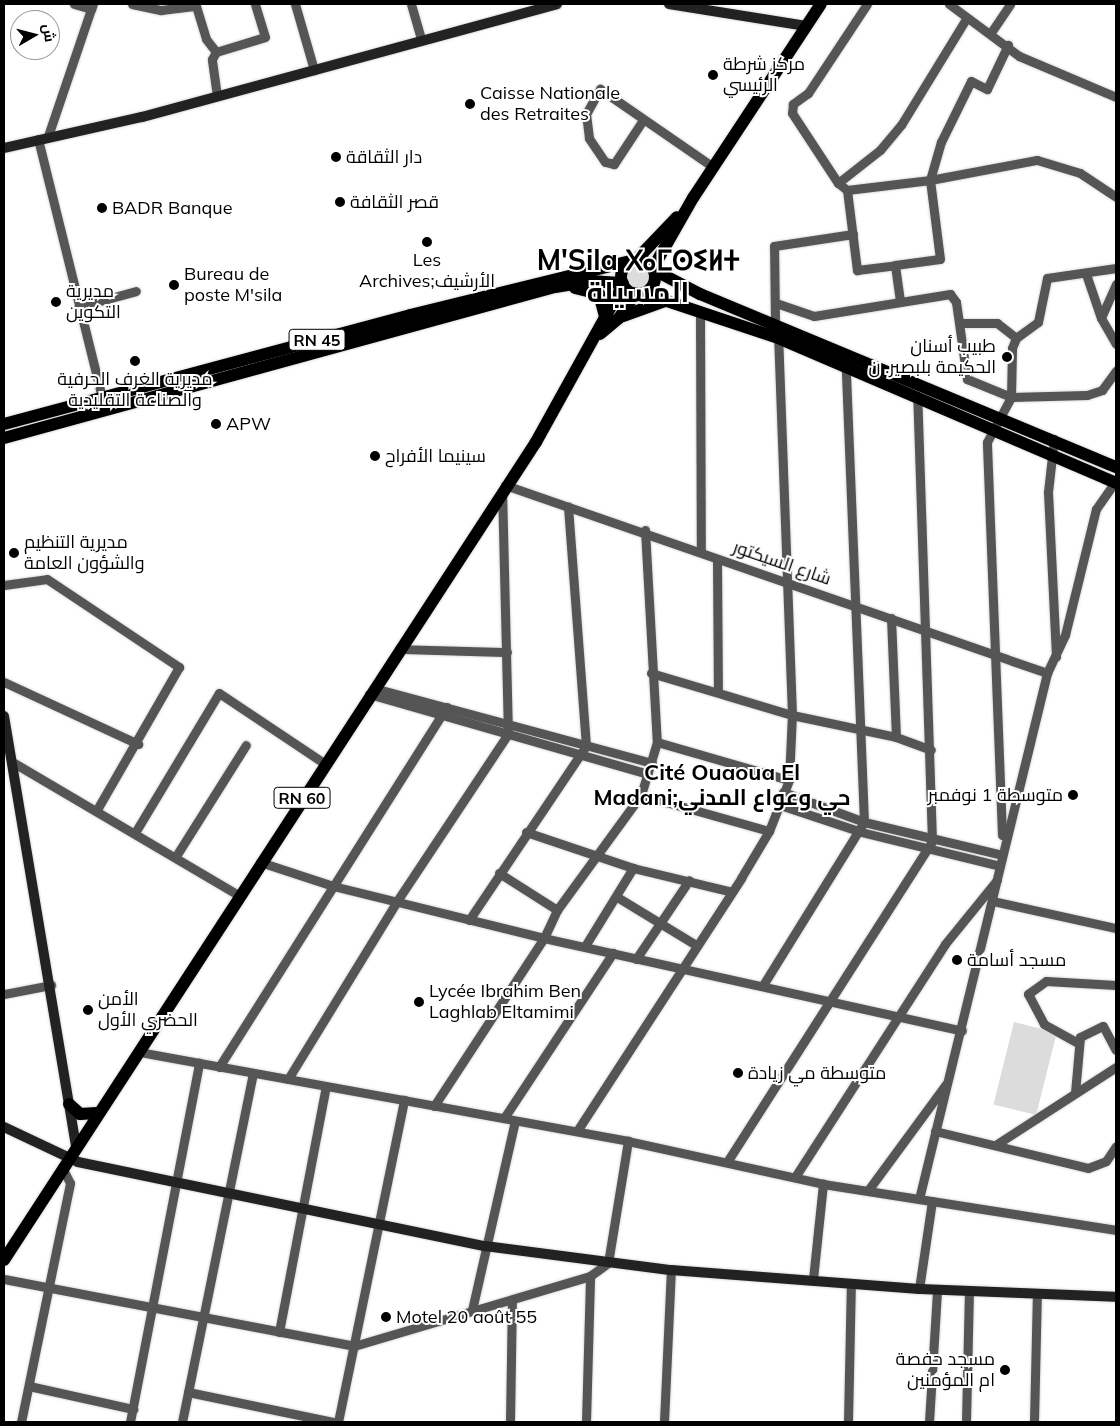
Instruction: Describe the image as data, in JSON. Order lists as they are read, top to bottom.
{
  "streets": {
    "main road": ["RN 45", "RN 60"],
    "street": ["شارع السيكتور"]
  },
  "crossings": [
    ["RN 45", "RN 60"],
    ["شارع السيكتور", "RN 60"]
  ],
  "districts": ["M'Sila ⵝⴰⵎⵙⵉⵍⵜ المسيلة", "Cité Ouaoua El Madani;حي وعواع المدني"],
  "places": [
    "مركز شرطة الرئيسي",
    "Caisse Nationale des Retraites",
    "دار الثقاقة",
    "قصر الثقافة",
    "BADR Banque",
    "Les Archives;الأرشيف",
    "Bureau de poste M'sila",
    "مديرية التكوين",
    "طبيب أسنان الحكيمة بلبصير. ن",
    "مديرية الغرف الحرفية والصناعة التقليدية",
    "APW",
    "سينيما الأفراح",
    "مديرية التنظيم والشؤون العامة",
    "متوسطة 1 نوفمبر",
    "مسجد أسامة",
    "Lycée Ibrahim Ben Laghlab Eltamimi",
    "الأمن الحضري الأول",
    "متوسطة مي زيادة",
    "Motel 20 août 55",
    "مسجد حفصة ام المؤمنين"
  ],
  "north": "right"
}
